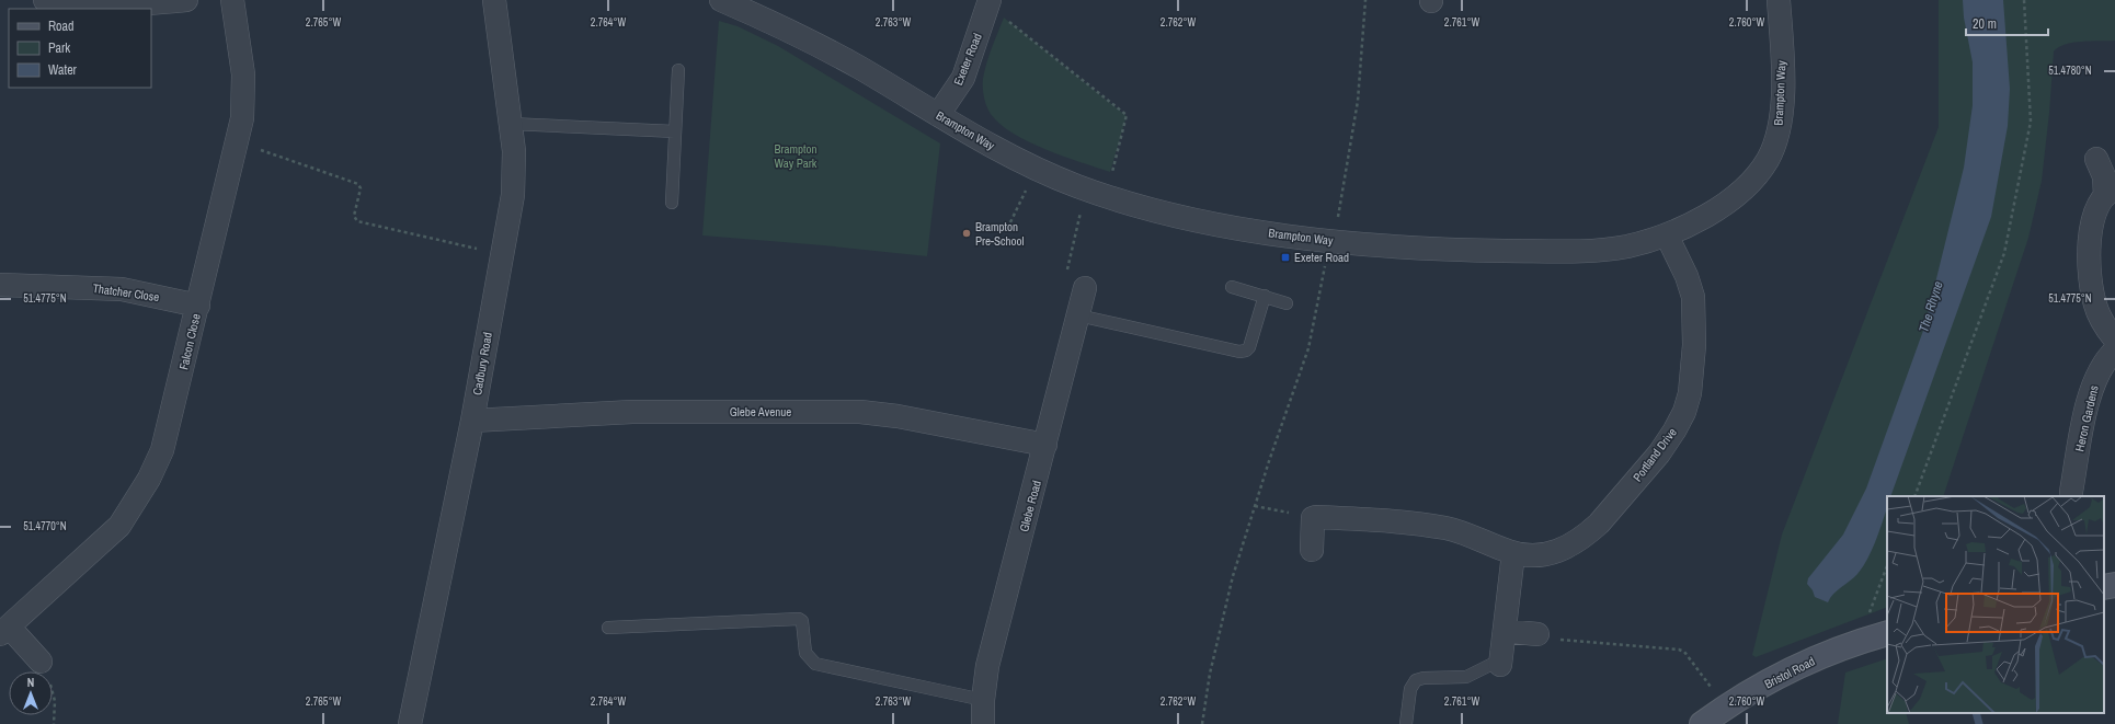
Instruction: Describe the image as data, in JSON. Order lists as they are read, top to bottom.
{
  "streets": {
    "main road": ["Bristol Road"],
    "street": [
      "Exeter Road",
      "Brampton Way",
      "Thatcher Close",
      "Falcon Close",
      "Cadbury Road",
      "Glebe Avenue",
      "Heron Gardens",
      "Portland Drive",
      "Glebe Road"
    ]
  },
  "crossings": [
    ["Exeter Road", "Brampton Way"],
    ["Brampton Way", "Portland Drive"],
    ["Thatcher Close", "Falcon Close"],
    ["Cadbury Road", "Glebe Avenue"],
    ["Glebe Avenue", "Glebe Road"]
  ],
  "water": ["The Rhyne"],
  "parks": ["Brampton Way Park"],
  "places": {
    "other": ["Brampton Pre-School"],
    "transit": ["Exeter Road"]
  },
  "legend": ["Road", "Park", "Water"],
  "scale_bar": "20 m",
  "north": "top",
  "coordinates": [
    "2.765°W",
    "2.764°W",
    "2.763°W",
    "2.762°W",
    "2.761°W",
    "2.760°W",
    "51.4780°N",
    "51.4775°N",
    "51.4770°N"
  ]
}
